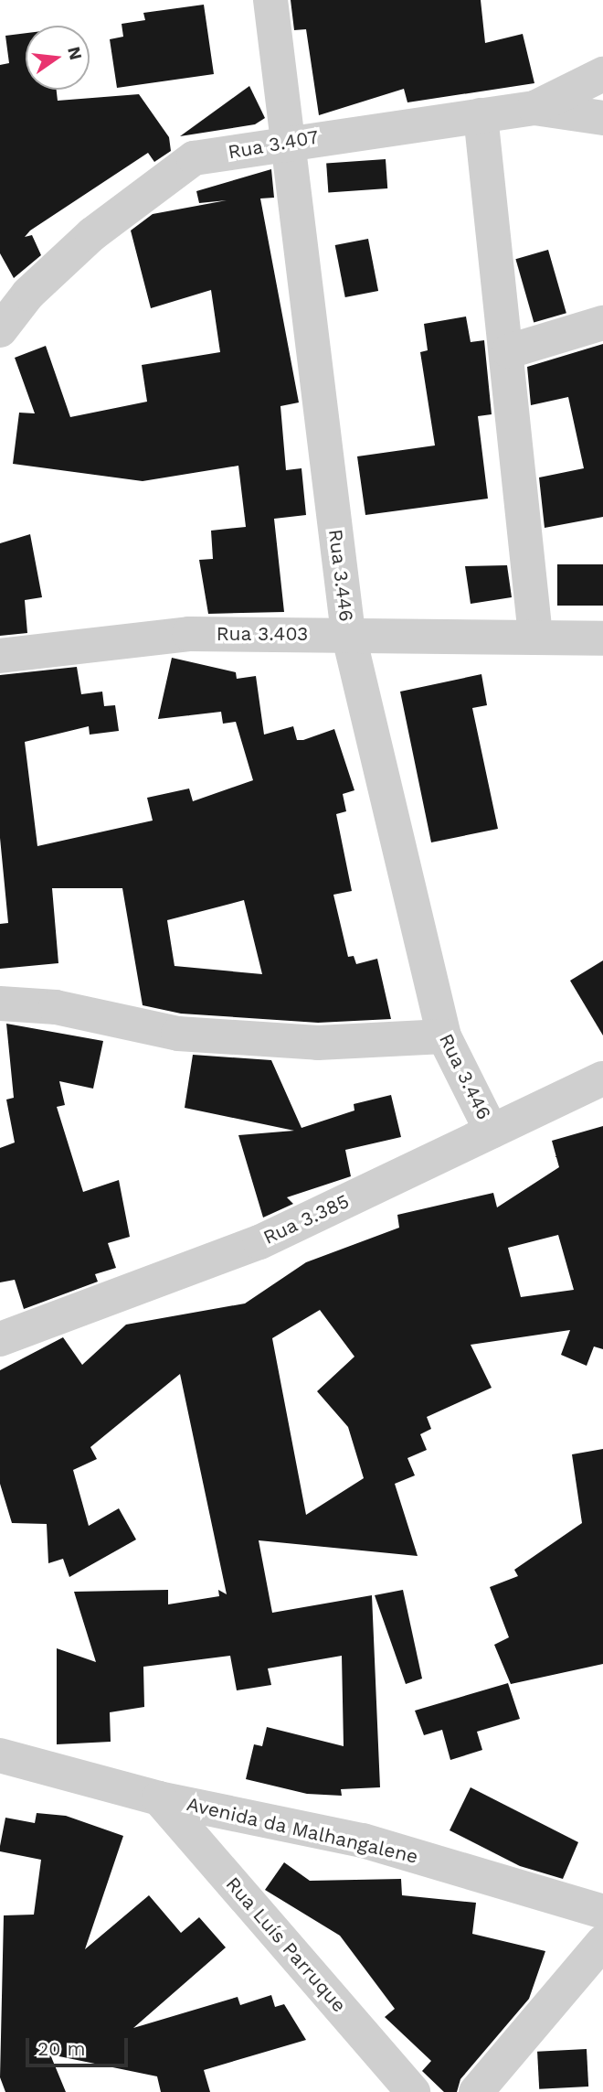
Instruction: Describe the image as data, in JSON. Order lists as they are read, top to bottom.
{
  "streets": {
    "street": [
      "Rua 3.407",
      "Rua 3.446",
      "Rua 3.403",
      "Rua 3.385",
      "Avenida da Malhangalene",
      "Rua Luís Parruque"
    ]
  },
  "crossings": [
    ["Rua 3.407", "Rua 3.446"],
    ["Rua 3.446", "Rua 3.403"],
    ["Rua 3.446", "Rua 3.385"],
    ["Avenida da Malhangalene", "Rua Luís Parruque"]
  ],
  "scale_bar": "20 m",
  "north": "right"
}
